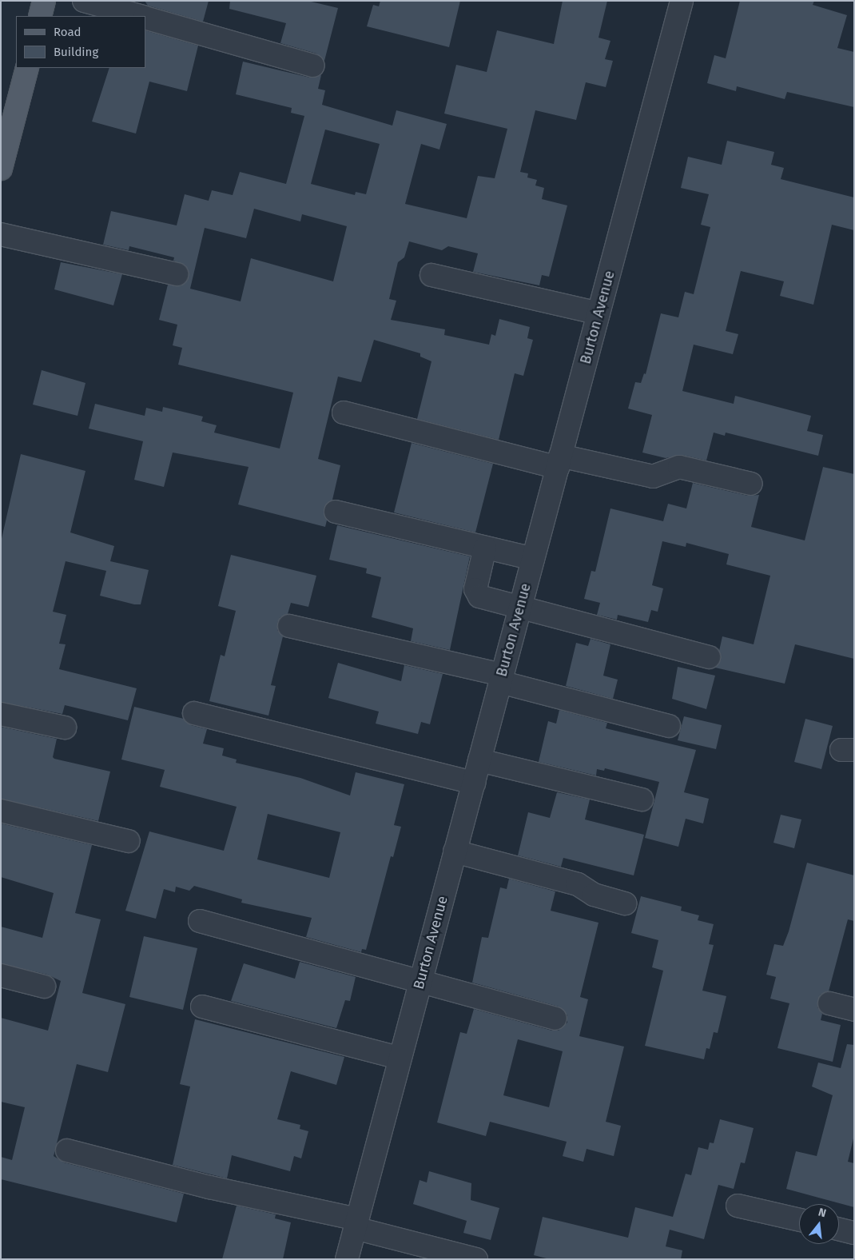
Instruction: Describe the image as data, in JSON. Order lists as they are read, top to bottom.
{
  "streets": {
    "street": ["Burton Avenue"]
  },
  "legend": ["Road", "Building"],
  "north": "top"
}
